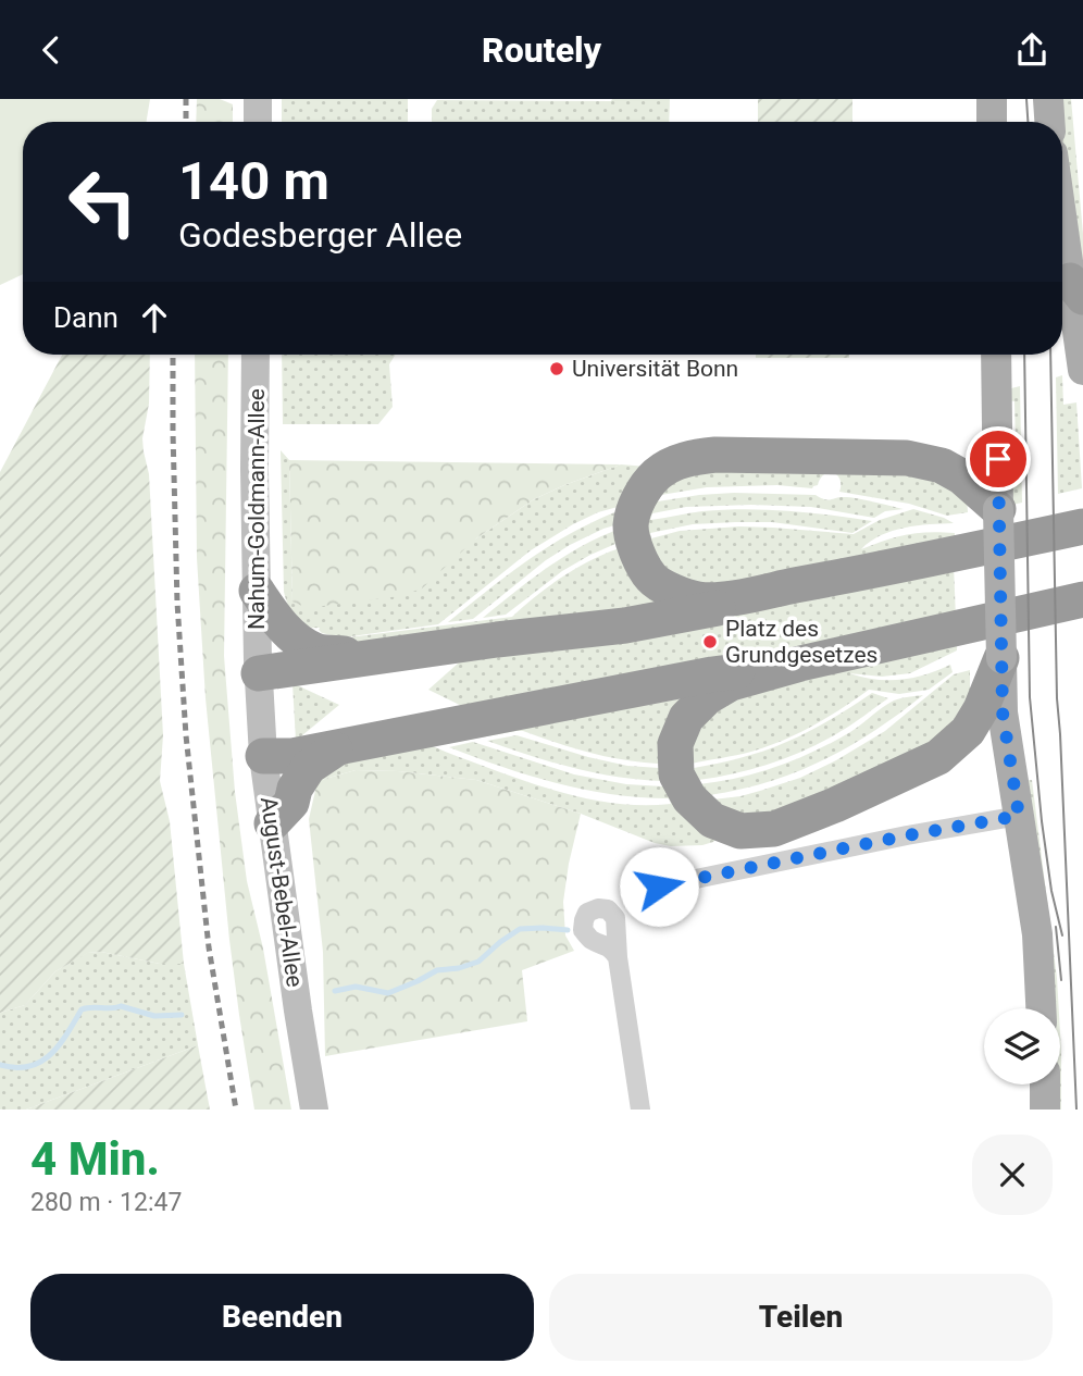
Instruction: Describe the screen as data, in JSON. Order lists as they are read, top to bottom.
{
  "streets": {
    "main road": ["Nahum-Goldmann-Allee", "August-Bebel-Allee"]
  },
  "crossings": [
    ["Nahum-Goldmann-Allee", "August-Bebel-Allee"]
  ],
  "places": ["Universität Bonn", "Platz des Grundgesetzes"],
  "page": {
    "header": "Routely",
    "turn": ["140 m", "Godesberger Allee"],
    "then": "Dann",
    "heading": ["4 Min.", "280 m · 12:47"],
    "buttons": ["Beenden", "Teilen"]
  }
}
